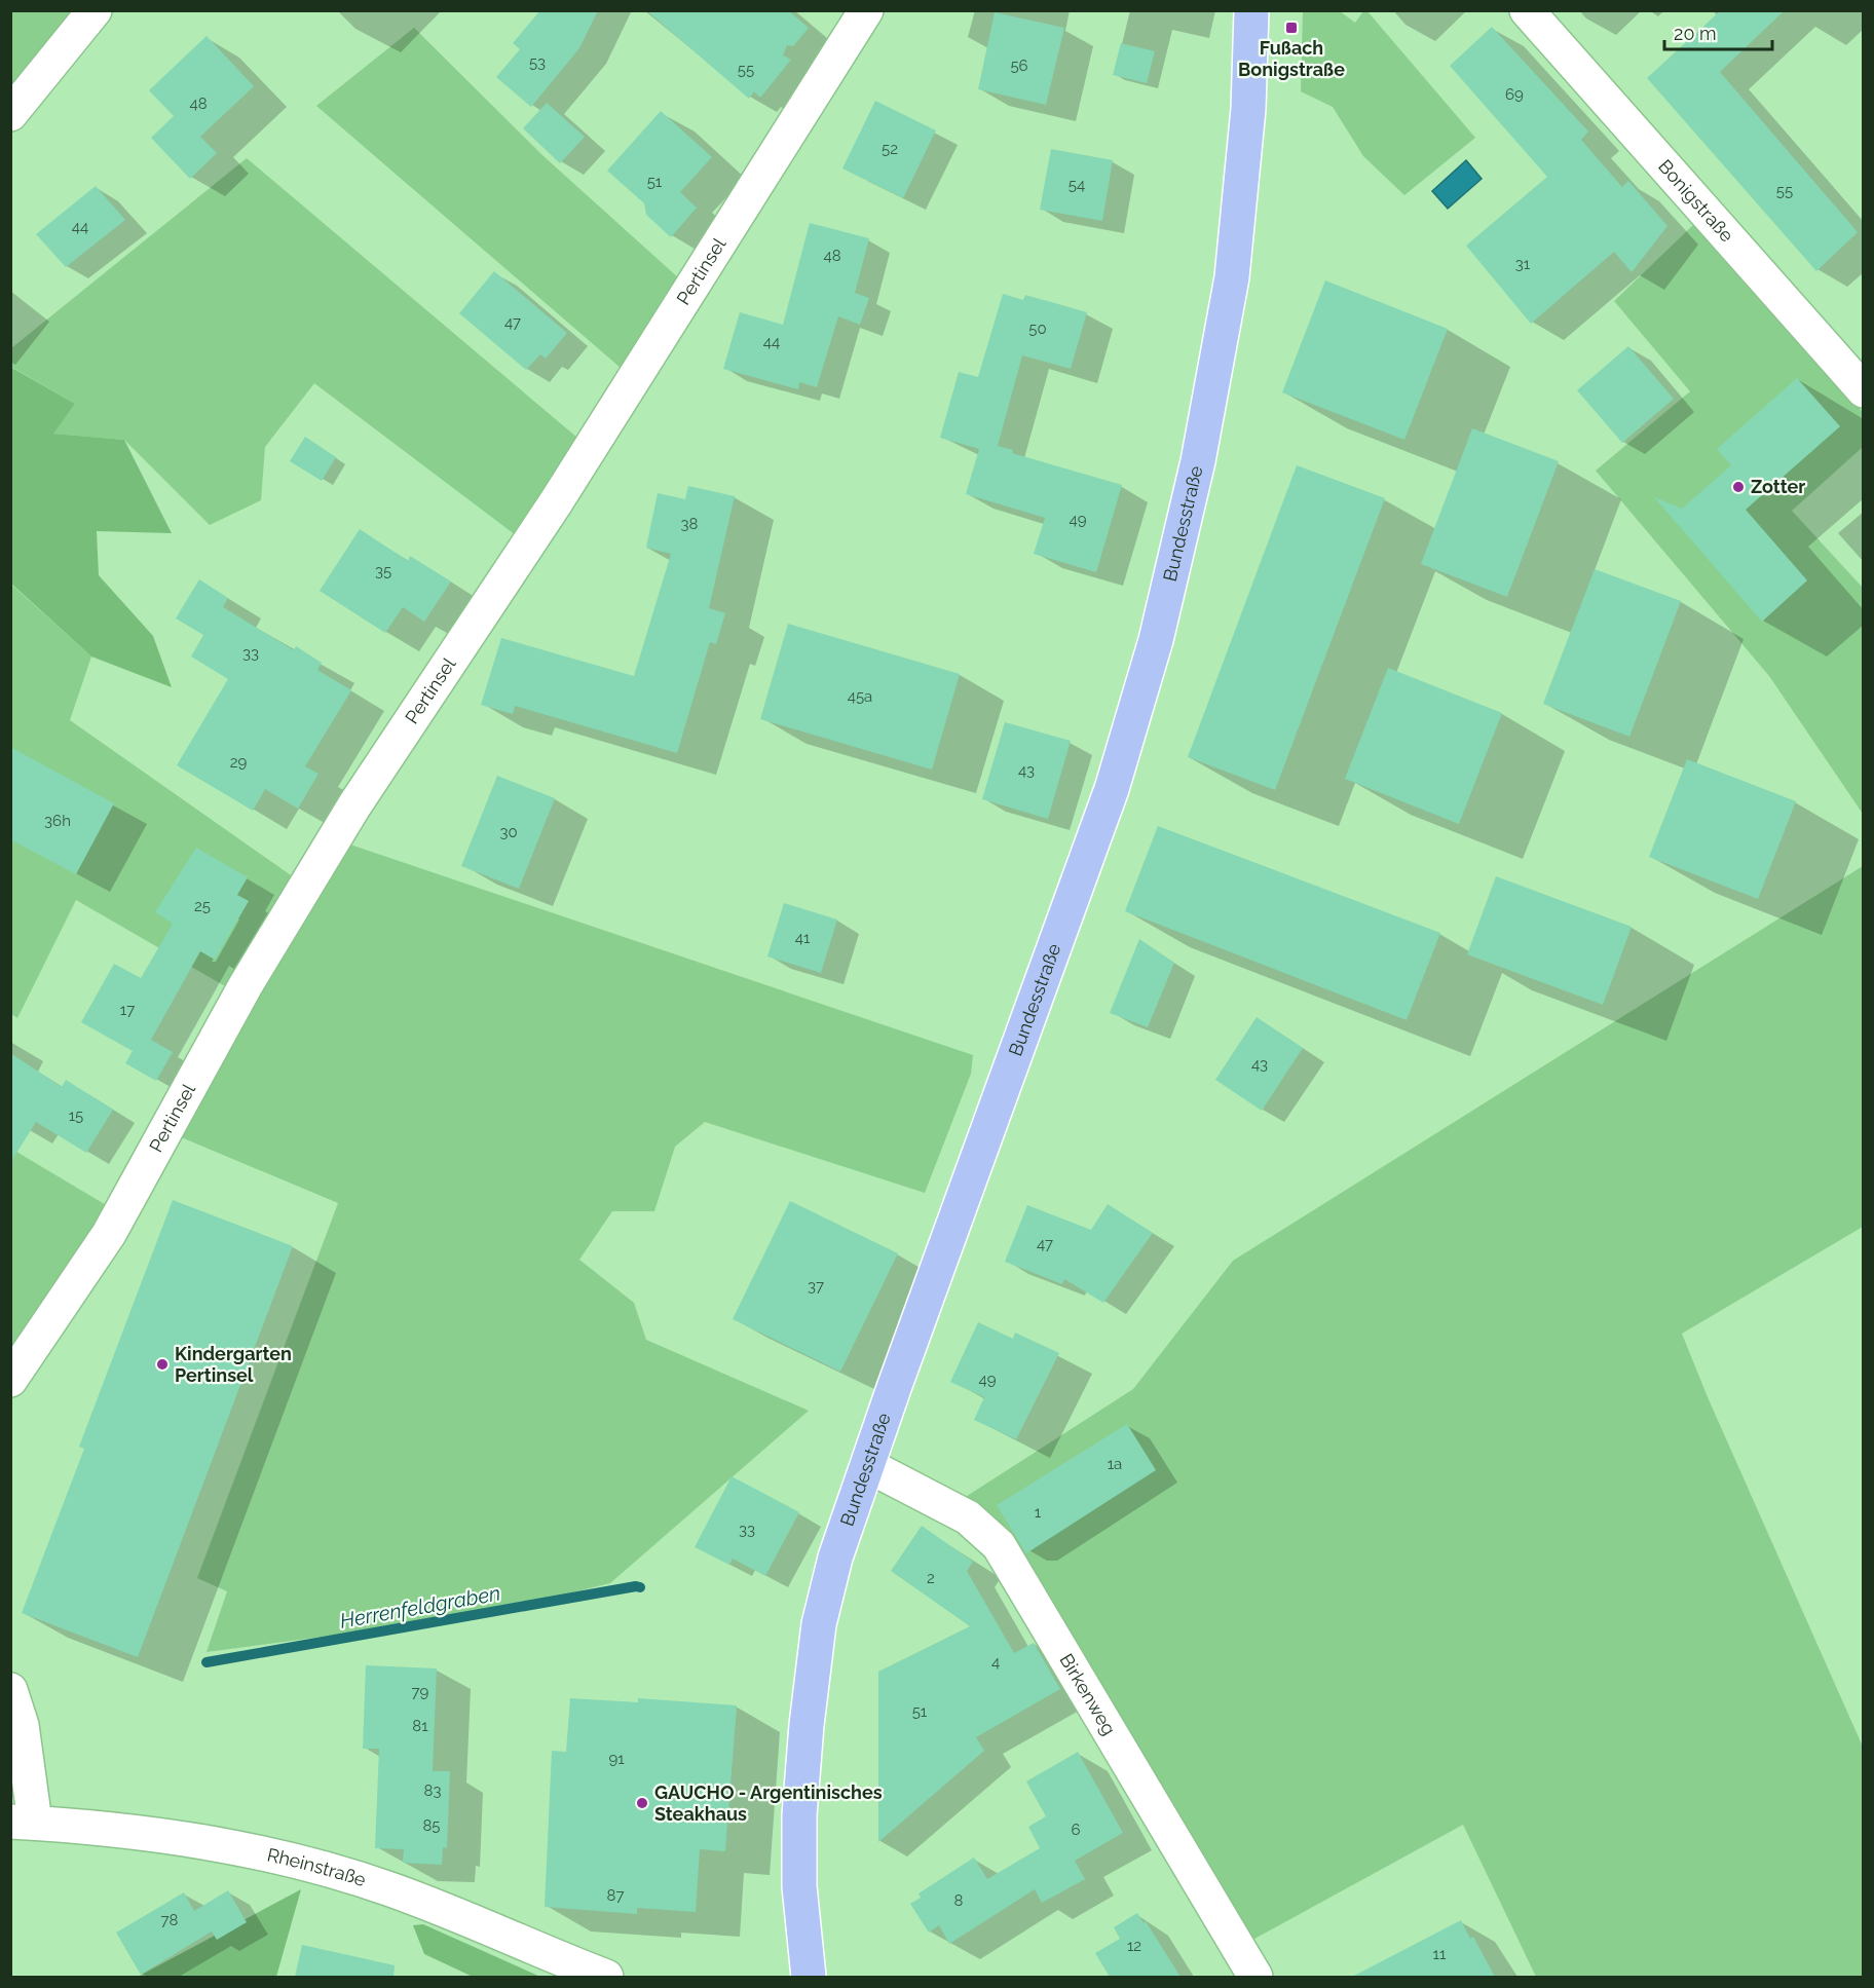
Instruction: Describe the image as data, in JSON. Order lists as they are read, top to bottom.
{
  "streets": {
    "main road": ["Bundesstraße"],
    "street": [
      "Bonigstraße",
      "Pertinsel",
      "Birkenweg",
      "Rheinstraße"
    ]
  },
  "crossings": [
    ["Bundesstraße", "Birkenweg"]
  ],
  "water": ["Herrenfeldgraben"],
  "places": {
    "transit": ["Fußach Bonigstraße"],
    "other": ["Zotter", "Kindergarten Pertinsel", "GAUCHO - Argentinisches Steakhaus"]
  },
  "house_numbers": [
    "53",
    "56",
    "55",
    "69",
    "48",
    "52",
    "51",
    "54",
    "55",
    "44",
    "48",
    "31",
    "47",
    "50",
    "44",
    "49",
    "38",
    "35",
    "33",
    "45a",
    "29",
    "43",
    "36h",
    "30",
    "25",
    "41",
    "17",
    "43",
    "15",
    "47",
    "37",
    "49",
    "1a",
    "1",
    "33",
    "2",
    "4",
    "79",
    "51",
    "81",
    "91",
    "83",
    "85",
    "6",
    "87",
    "8",
    "78",
    "12",
    "11"
  ],
  "scale_bar": "20 m"
}
